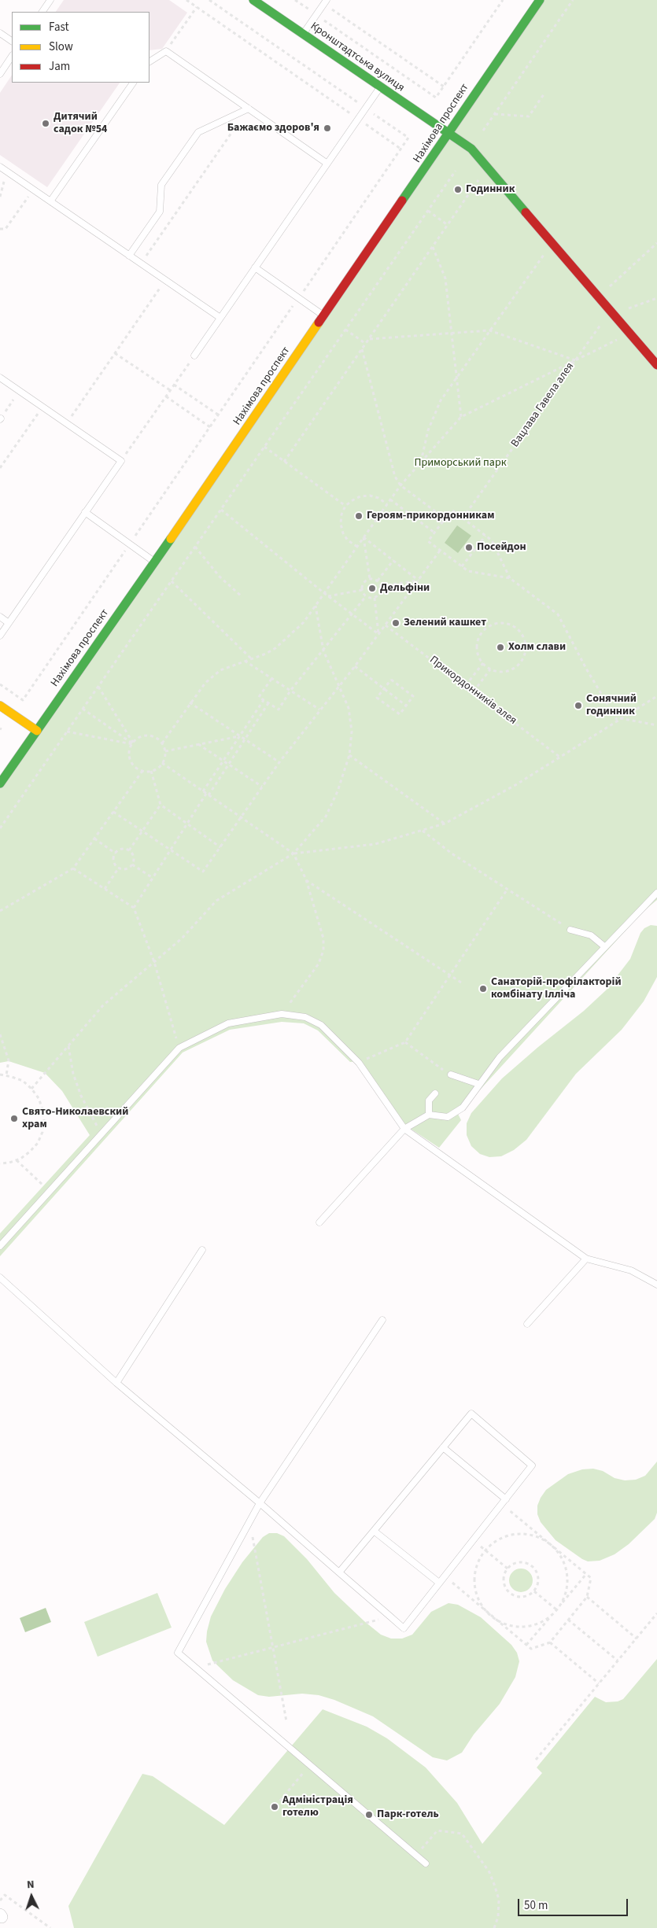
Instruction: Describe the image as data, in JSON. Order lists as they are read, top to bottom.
{
  "streets": {
    "main road": ["Кронштадтська вулиця", "Нахімова проспект"],
    "path": ["Вацлава Гавела алея", "Прикордонників алея"]
  },
  "crossings": [
    ["Кронштадтська вулиця", "Нахімова проспект"],
    ["Кронштадтська вулиця", "Вацлава Гавела алея"]
  ],
  "parks": ["Приморський парк"],
  "places": [
    "Дитячий садок №54",
    "Бажаємо здоров'я",
    "Годинник",
    "Героям-прикордонникам",
    "Посейдон",
    "Дельфіни",
    "Зелений кашкет",
    "Холм слави",
    "Сонячний годинник",
    "Санаторій-профілакторій комбінату Ілліча",
    "Свято-Николаевский храм",
    "Адміністрація готелю",
    "Парк-готель"
  ],
  "legend": ["Fast", "Slow", "Jam"],
  "scale_bar": "50 m",
  "north": "top"
}
